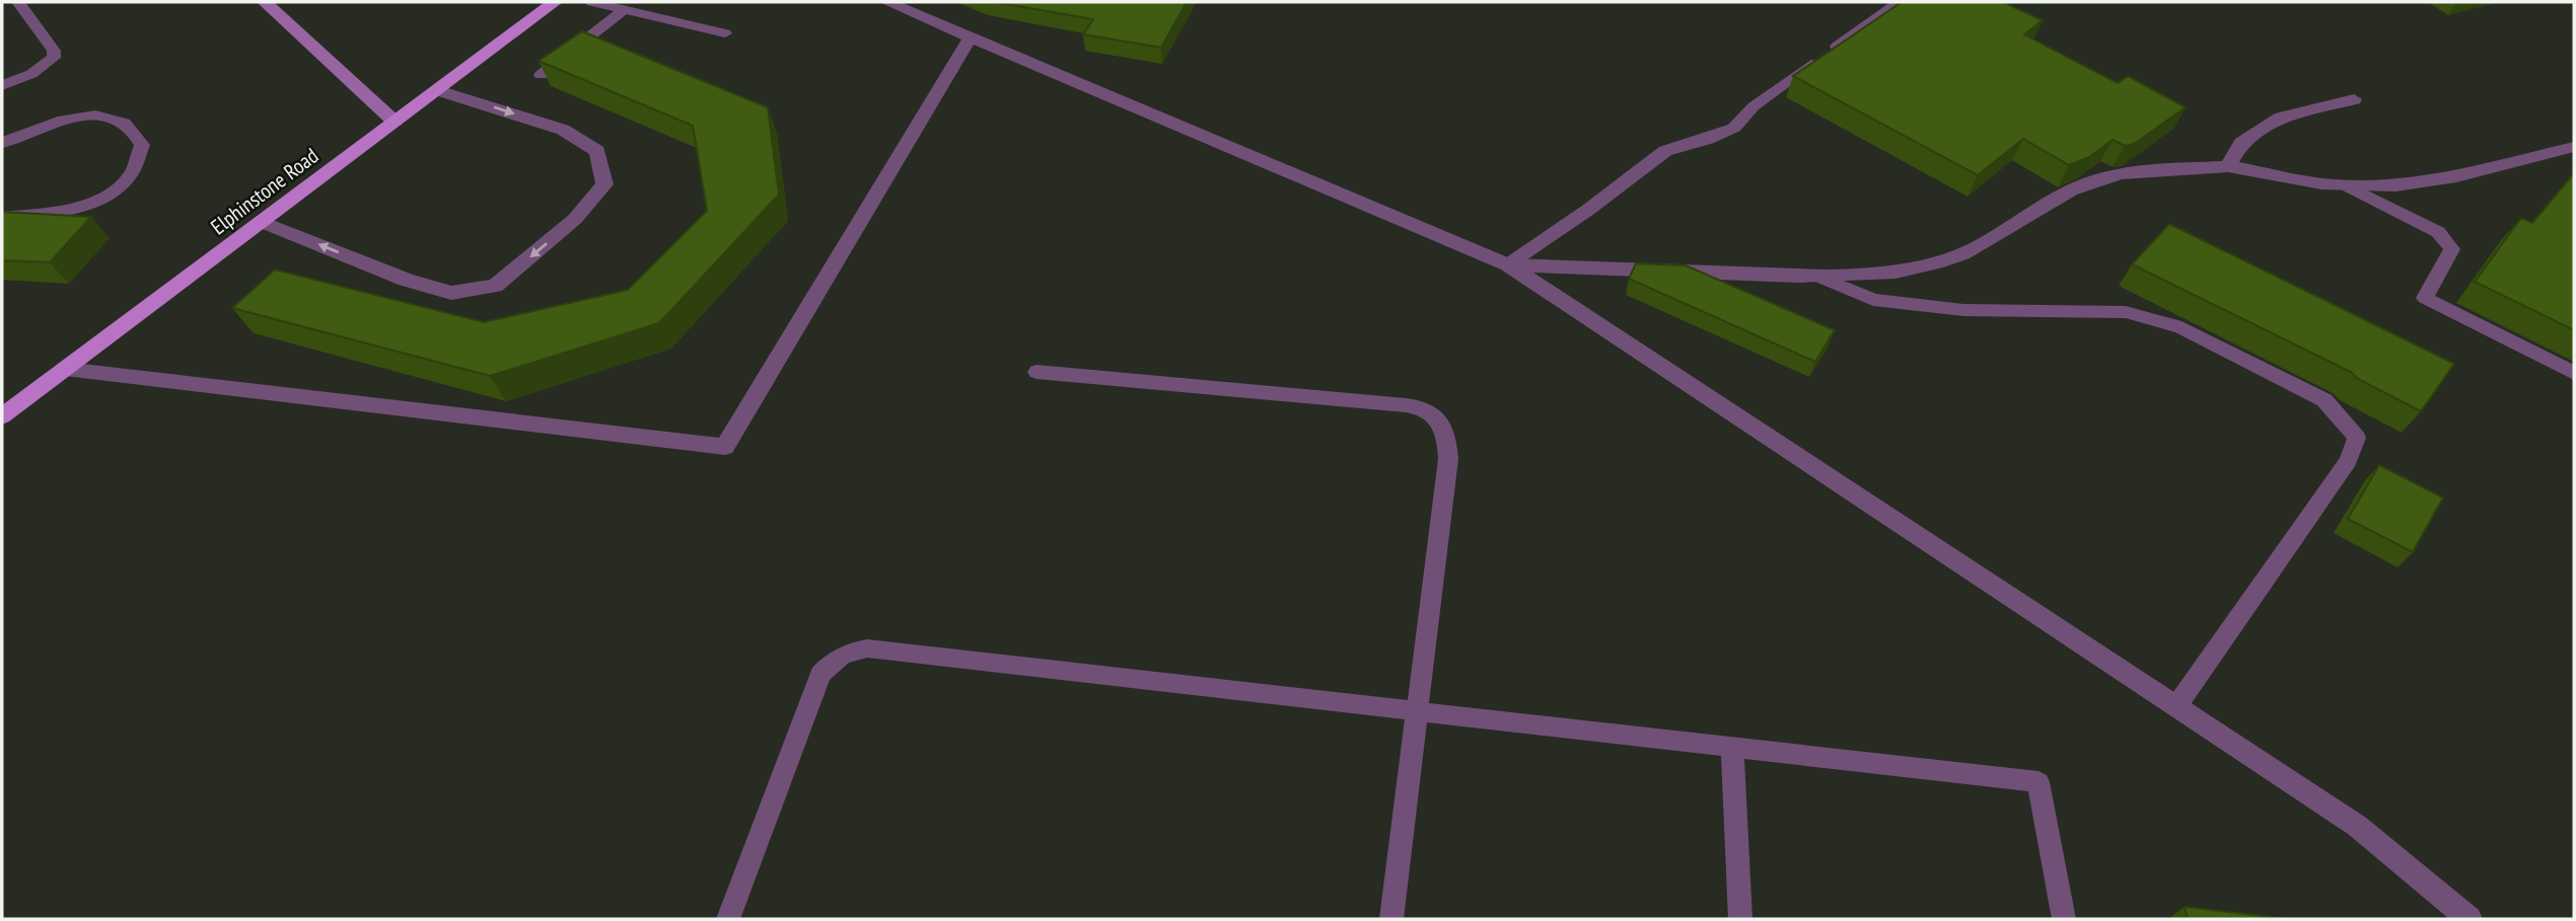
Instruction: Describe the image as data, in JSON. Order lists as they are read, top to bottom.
{
  "streets": {
    "main road": ["Elphinstone Road"]
  }
}
